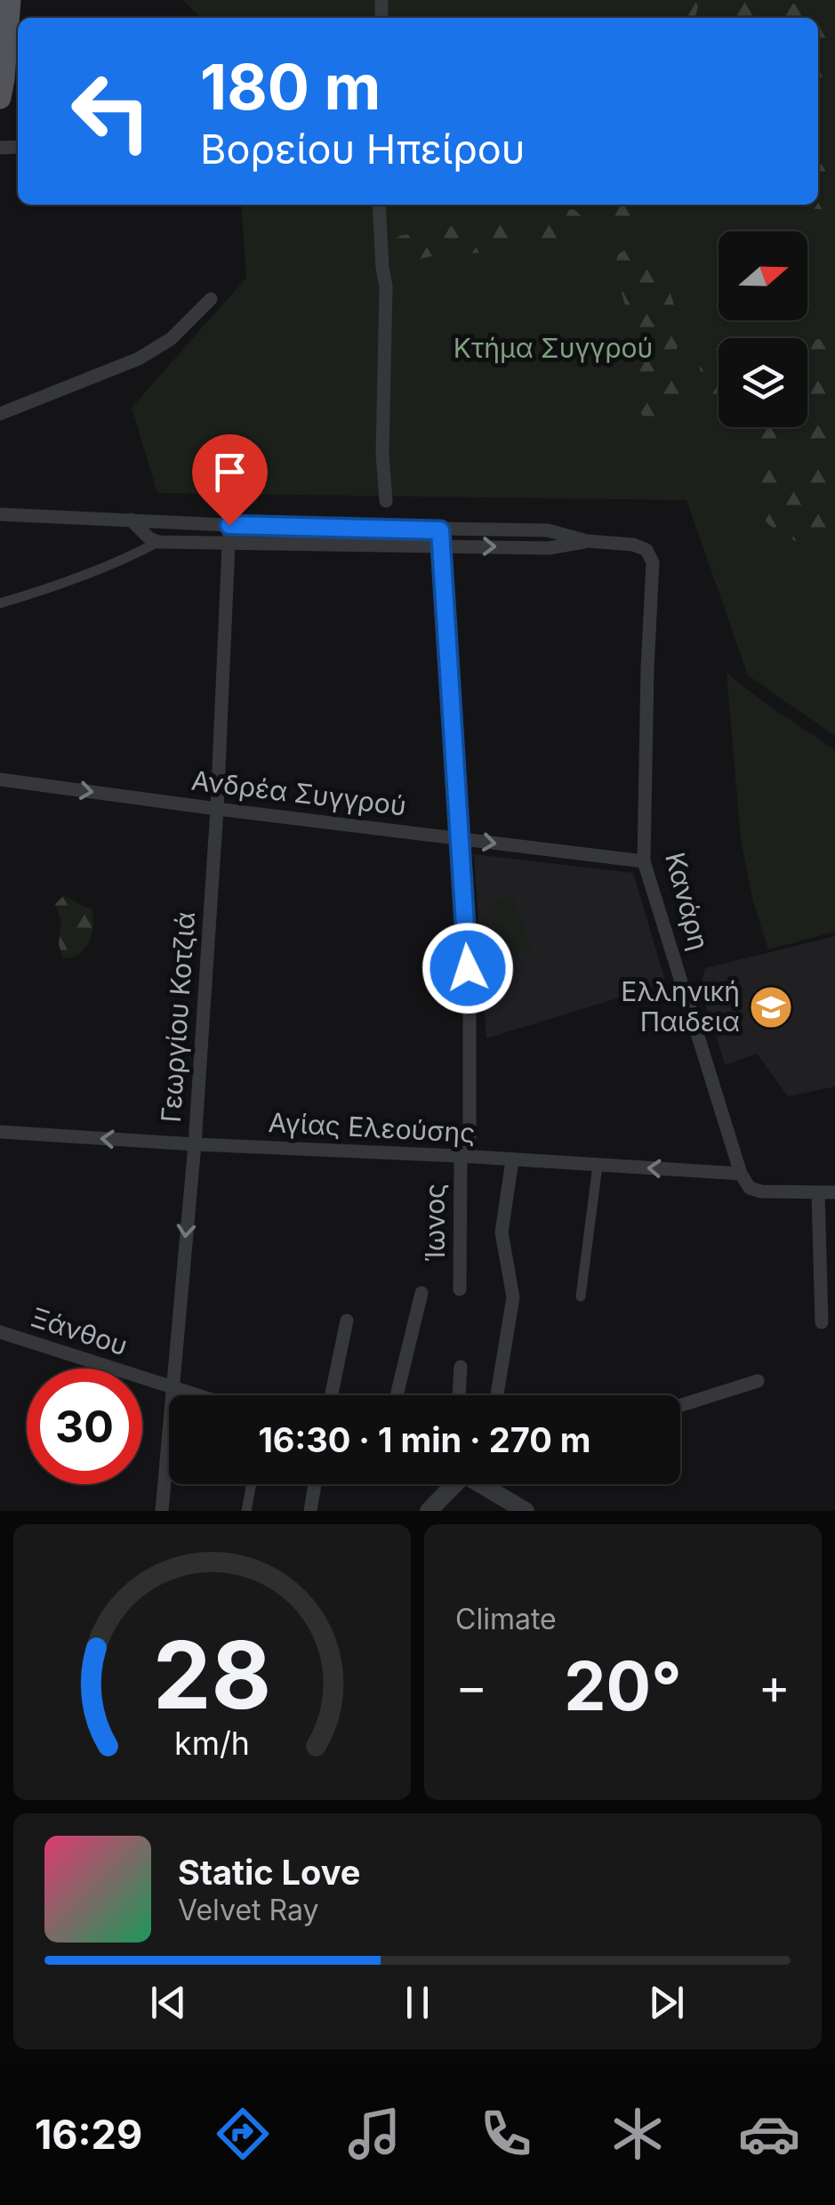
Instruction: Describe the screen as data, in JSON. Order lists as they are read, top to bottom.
{
  "streets": {
    "street": [
      "Ανδρέα Συγγρού",
      "Κανάρη",
      "Γεωργίου Κοτζιά",
      "Αγίας Ελεούσης",
      "Ίωνος",
      "Ξάνθου"
    ]
  },
  "crossings": [
    ["Ανδρέα Συγγρού", "Κανάρη"],
    ["Ανδρέα Συγγρού", "Γεωργίου Κοτζιά"],
    ["Ανδρέα Συγγρού", "Ίωνος"],
    ["Κανάρη", "Αγίας Ελεούσης"],
    ["Γεωργίου Κοτζιά", "Αγίας Ελεούσης"],
    ["Γεωργίου Κοτζιά", "Ξάνθου"],
    ["Αγίας Ελεούσης", "Ίωνος"]
  ],
  "one_way": ["Ανδρέα Συγγρού", "Αγίας Ελεούσης"],
  "parks": ["Κτήμα Συγγρού"],
  "places": {
    "school or university": ["Ελληνική Παιδεια"]
  },
  "north": "right",
  "page": {
    "turn": ["180 m", "Βορείου Ηπείρου"],
    "limit": "30",
    "trip": "16:30 · 1 min · 270 m",
    "tile": "Climate",
    "heat": ["−", "20°", "+"],
    "song": ["Static Love", "Velvet Ray"],
    "tabs": "16:29",
    "gauge": ["28", "km/h"]
  }
}
